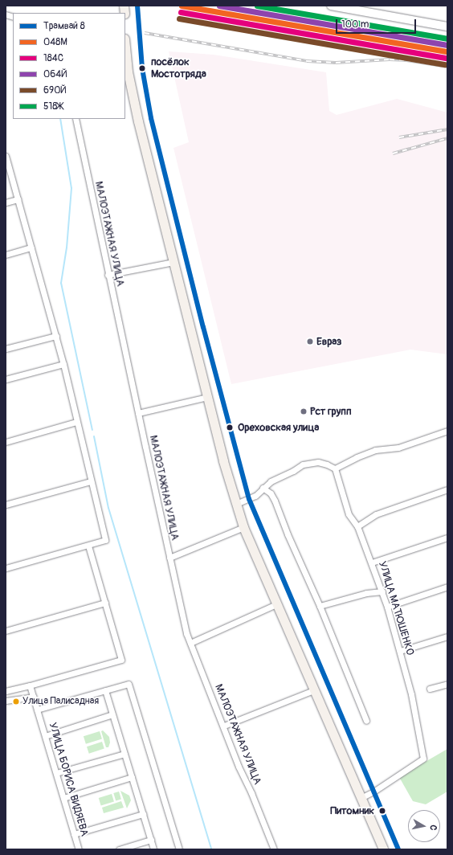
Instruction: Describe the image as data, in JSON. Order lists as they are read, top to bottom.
{
  "streets": {
    "street": ["МАЛОЭТАЖНАЯ УЛИЦА", "УЛИЦА МАТЮШЕНКО", "УЛИЦА БОРИСА ВИДЯЕВА"]
  },
  "places": [
    "посёлок Мостотряда",
    "Евраз",
    "Рст групп",
    "Ореховская улица",
    "Улица Палисадная",
    "Питомник"
  ],
  "lines": [
    "tram line 8",
    "transit line 048М",
    "transit line 064Й",
    "transit line 518Ж",
    "transit line 184С",
    "transit line 690Й"
  ],
  "legend": [
    "Трамвай 8",
    "048М",
    "184С",
    "064Й",
    "690Й",
    "518Ж"
  ],
  "scale_bar": "100 m",
  "north": "right"
}
